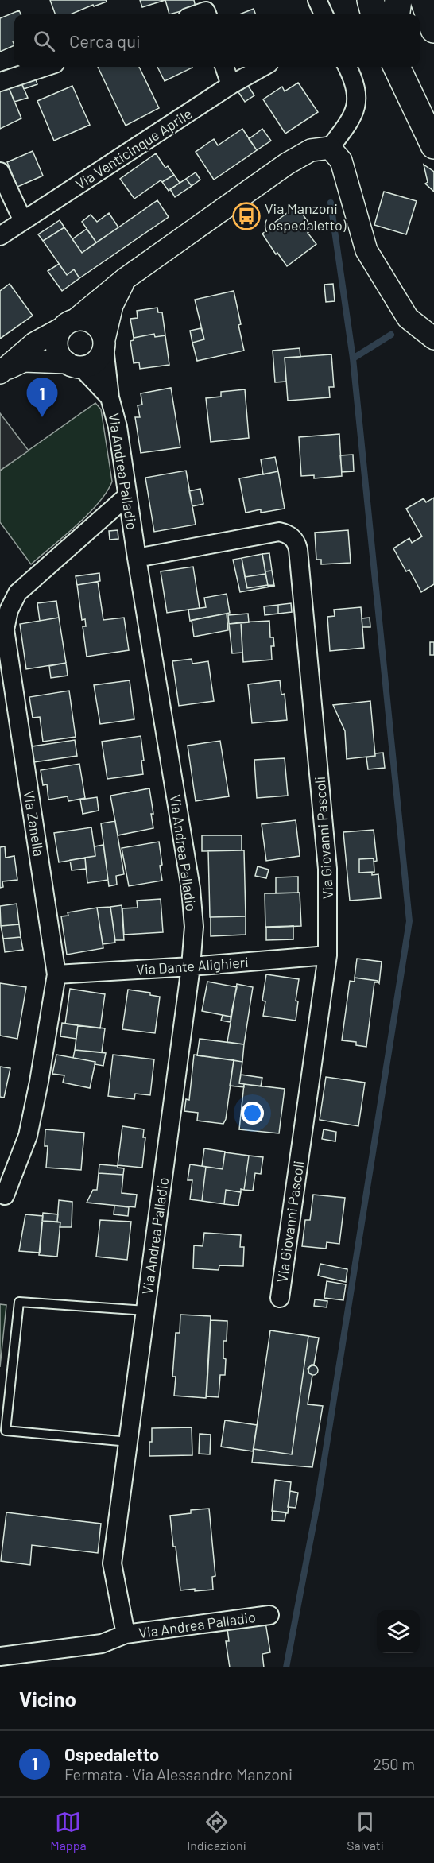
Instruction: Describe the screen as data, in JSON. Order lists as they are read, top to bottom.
{
  "streets": {
    "street": [
      "Via Venticinque Aprile",
      "Via Andrea Palladio",
      "Via Zanella",
      "Via Giovanni Pascoli",
      "Via Dante Alighieri"
    ]
  },
  "crossings": [
    ["Via Andrea Palladio", "Via Zanella"],
    ["Via Andrea Palladio", "Via Giovanni Pascoli"],
    ["Via Andrea Palladio", "Via Dante Alighieri"],
    ["Via Zanella", "Via Dante Alighieri"],
    ["Via Giovanni Pascoli", "Via Dante Alighieri"]
  ],
  "places": {
    "bus stop": ["Via Manzoni (ospedaletto)"]
  },
  "page": {
    "search": "Cerca qui",
    "pins": "1",
    "heading": "Vicino",
    "list": [
      {
        "mark": "1",
        "name": "Ospedaletto",
        "note": "Fermata · Via Alessandro Manzoni",
        "value": "250 m"
      }
    ],
    "nav": ["Mappa", "Indicazioni", "Salvati"]
  }
}
